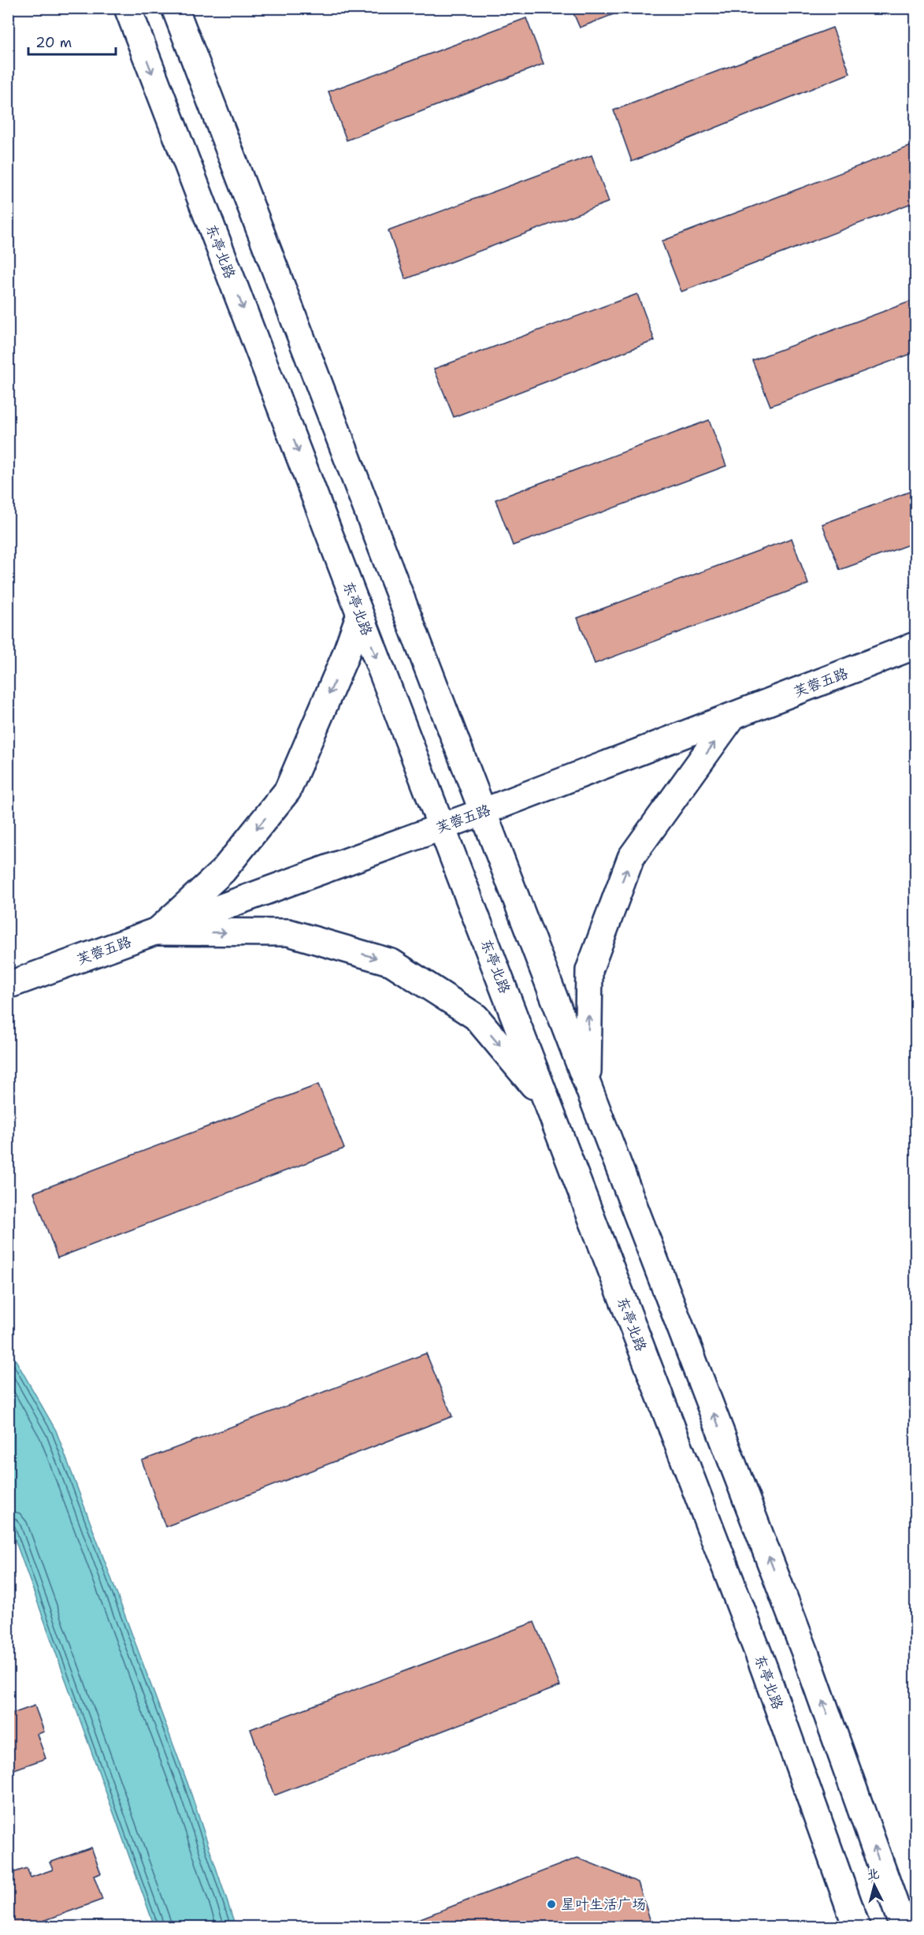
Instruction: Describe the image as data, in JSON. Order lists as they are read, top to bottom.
{
  "streets": {
    "main road": ["东亭北路", "芙蓉五路"]
  },
  "crossings": [
    ["东亭北路", "芙蓉五路"]
  ],
  "places": ["星叶生活广场"],
  "scale_bar": "20 m",
  "north": "top"
}
